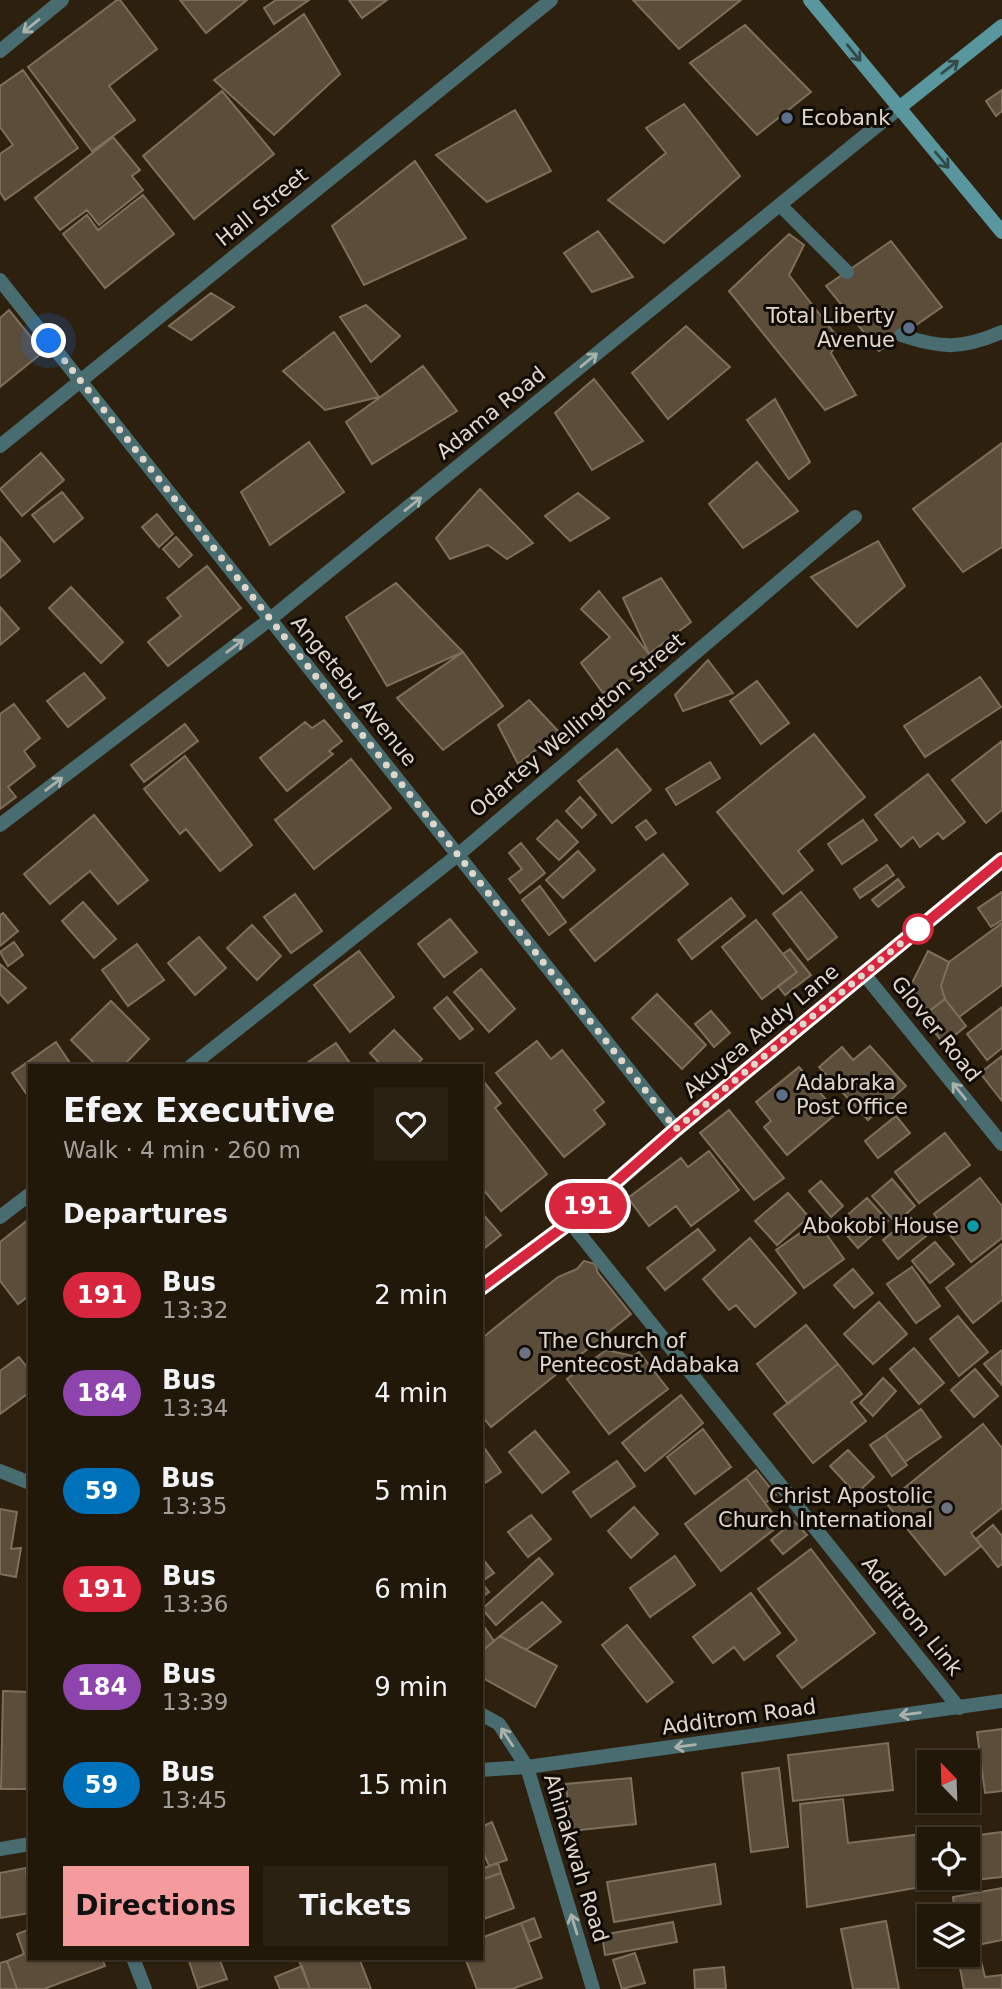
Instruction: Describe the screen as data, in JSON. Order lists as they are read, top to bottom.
{
  "streets": {
    "main road": ["Adama Road"],
    "street": [
      "Hall Street",
      "Angetebu Avenue",
      "Odartey Wellington Street",
      "Glover Road",
      "Akuyea Addy Lane",
      "Additrom Link",
      "Additrom Road",
      "Ahinakwah Road"
    ]
  },
  "crossings": [
    ["Hall Street", "Angetebu Avenue"],
    ["Adama Road", "Angetebu Avenue"],
    ["Angetebu Avenue", "Odartey Wellington Street"],
    ["Angetebu Avenue", "Akuyea Addy Lane"],
    ["Glover Road", "Akuyea Addy Lane"],
    ["Akuyea Addy Lane", "Additrom Link"],
    ["Additrom Link", "Additrom Road"],
    ["Additrom Road", "Ahinakwah Road"]
  ],
  "one_way": [
    "Adama Road",
    "Glover Road",
    "Additrom Road",
    "Ahinakwah Road"
  ],
  "places": [
    "Ecobank",
    "Total Liberty Avenue",
    "Adabraka Post Office",
    "Abokobi House",
    "The Church of Pentecost Adabaka",
    "Christ Apostolic Church International"
  ],
  "lines": ["bus line 191"],
  "north": "top left",
  "page": {
    "on_map": "191",
    "heading": [
      ["Efex Executive", "Walk · 4 min · 260 m"],
      "Departures"
    ],
    "list": [
      {
        "mark": "191",
        "name": "Bus",
        "note": "13:32",
        "value": "2 min"
      },
      {
        "mark": "184",
        "name": "Bus",
        "note": "13:34",
        "value": "4 min"
      },
      {
        "mark": "59",
        "name": "Bus",
        "note": "13:35",
        "value": "5 min"
      },
      {
        "mark": "191",
        "name": "Bus",
        "note": "13:36",
        "value": "6 min"
      },
      {
        "mark": "184",
        "name": "Bus",
        "note": "13:39",
        "value": "9 min"
      },
      {
        "mark": "59",
        "name": "Bus",
        "note": "13:45",
        "value": "15 min"
      }
    ],
    "buttons": ["Directions", "Tickets"]
  }
}
